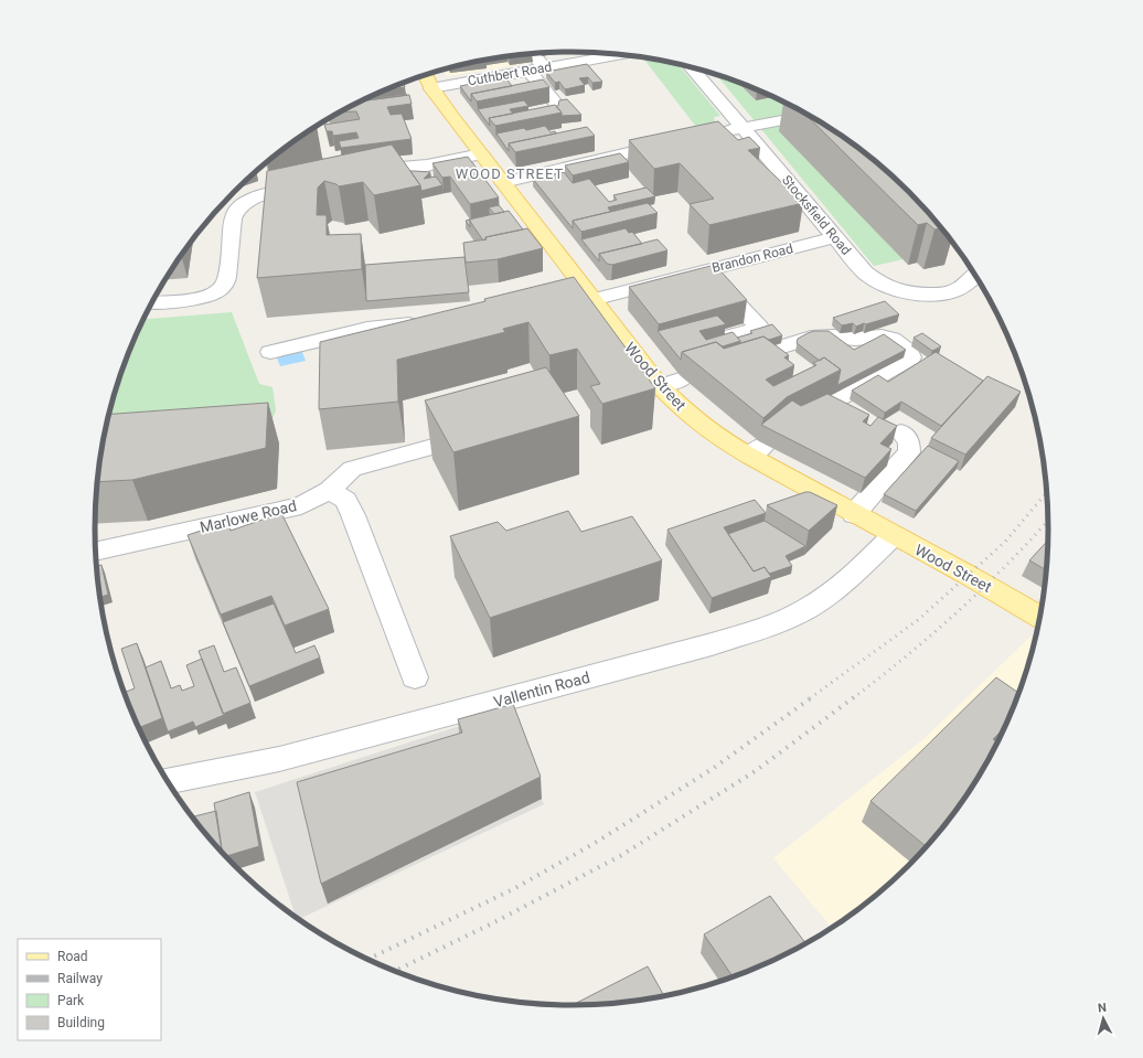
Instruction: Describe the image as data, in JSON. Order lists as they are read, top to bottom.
{
  "streets": {
    "main road": ["Wood Street"],
    "street": [
      "Cuthbert Road",
      "Stocksfield Road",
      "Brandon Road",
      "Marlowe Road",
      "Vallentin Road"
    ]
  },
  "crossings": [
    ["Cuthbert Road", "Wood Street"],
    ["Stocksfield Road", "Brandon Road"],
    ["Brandon Road", "Wood Street"],
    ["Wood Street", "Vallentin Road"]
  ],
  "districts": ["WOOD STREET"],
  "legend": [
    "Road",
    "Railway",
    "Park",
    "Building"
  ],
  "north": "top"
}
